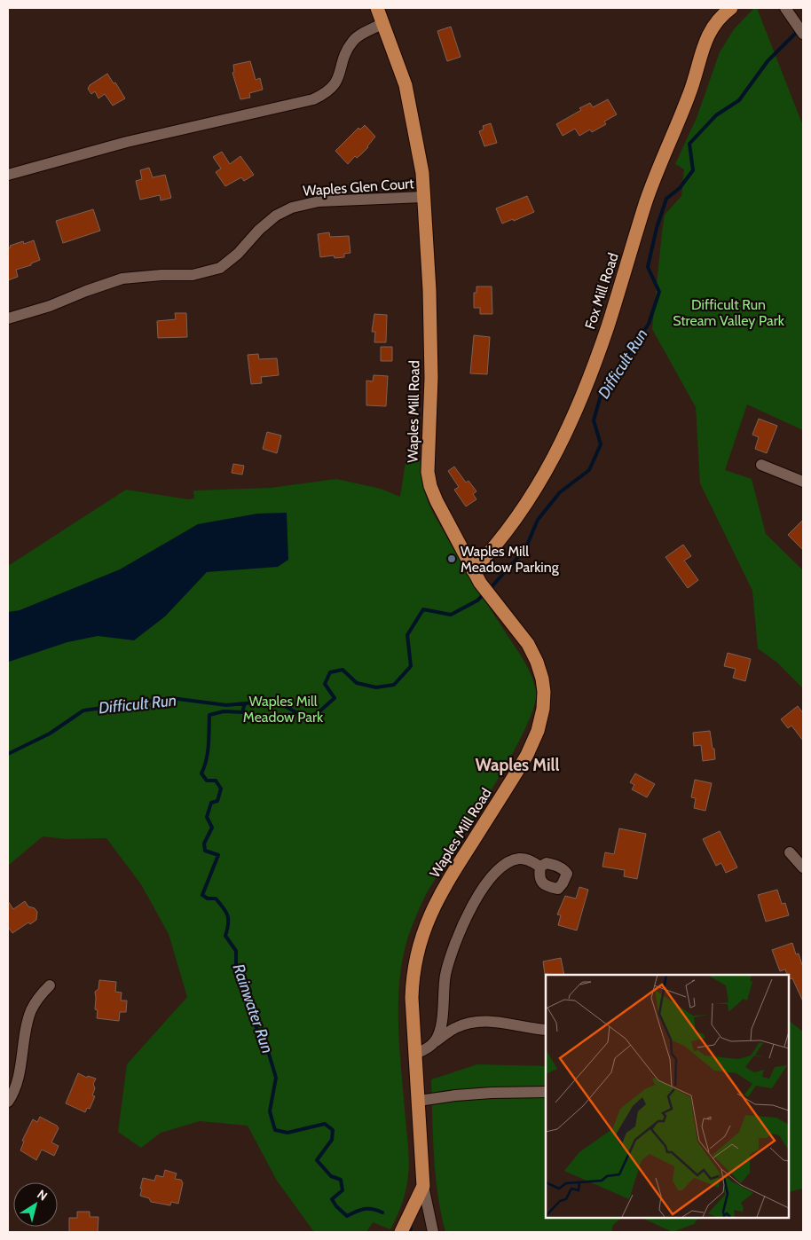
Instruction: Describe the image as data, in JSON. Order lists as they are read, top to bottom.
{
  "streets": {
    "main road": ["Fox Mill Road", "Waples Mill Road"],
    "street": ["Waples Glen Court"]
  },
  "crossings": [
    ["Waples Glen Court", "Waples Mill Road"],
    ["Fox Mill Road", "Waples Mill Road"]
  ],
  "districts": ["Waples Mill"],
  "water": ["Difficult Run", "Rainwater Run"],
  "parks": ["Difficult Run Stream Valley Park", "Waples Mill Meadow Park"],
  "places": ["Waples Mill Meadow Parking"],
  "north": "top right"
}
